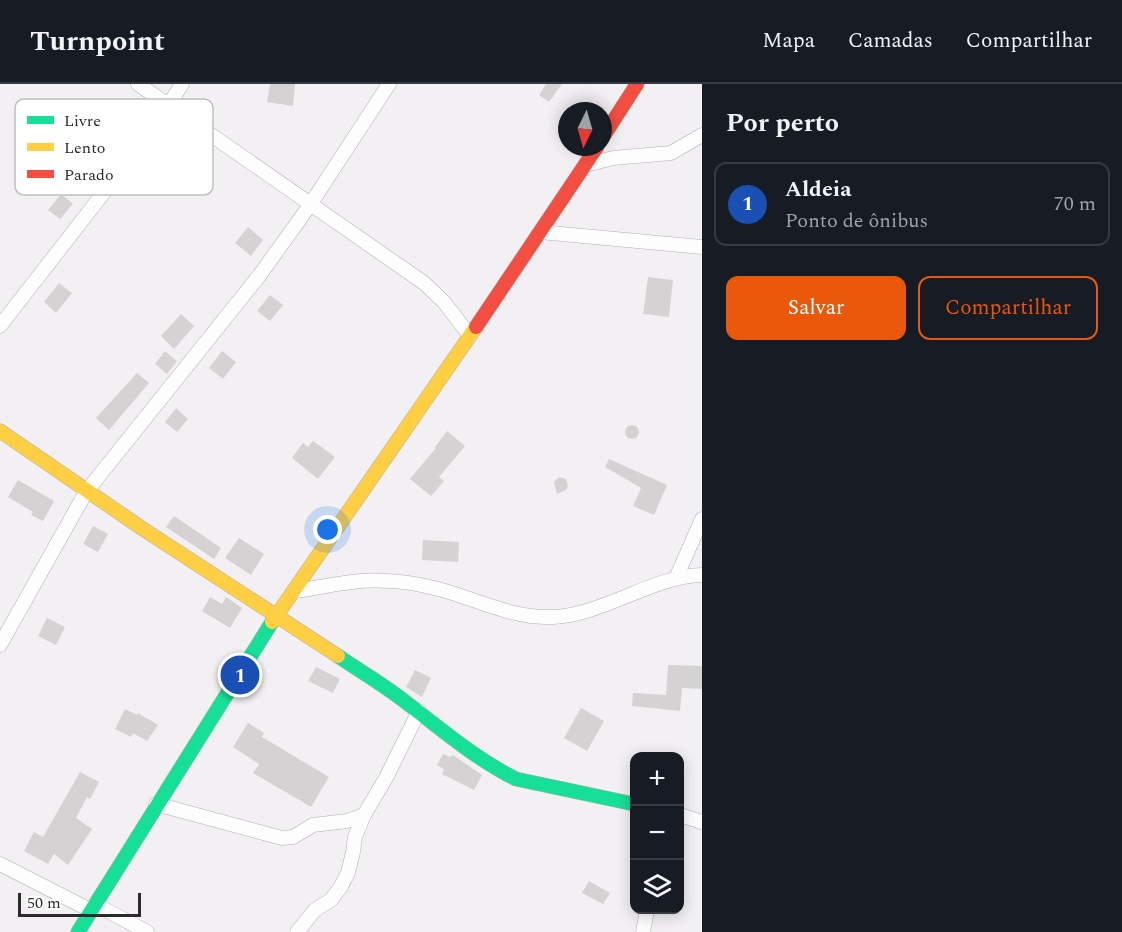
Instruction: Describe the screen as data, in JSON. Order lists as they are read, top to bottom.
{
  "legend": ["Livre", "Lento", "Parado"],
  "scale_bar": "50 m",
  "north": "bottom",
  "page": {
    "header": "Turnpoint",
    "nav": ["Mapa", "Camadas", "Compartilhar"],
    "heading": "Por perto",
    "list": [
      {
        "mark": "1",
        "name": "Aldeia",
        "note": "Ponto de ônibus",
        "value": "70 m"
      }
    ],
    "buttons": ["Salvar", "Compartilhar"],
    "pins": "1",
    "map_buttons": ["+", "−"],
    "scale": "50 m"
  }
}
